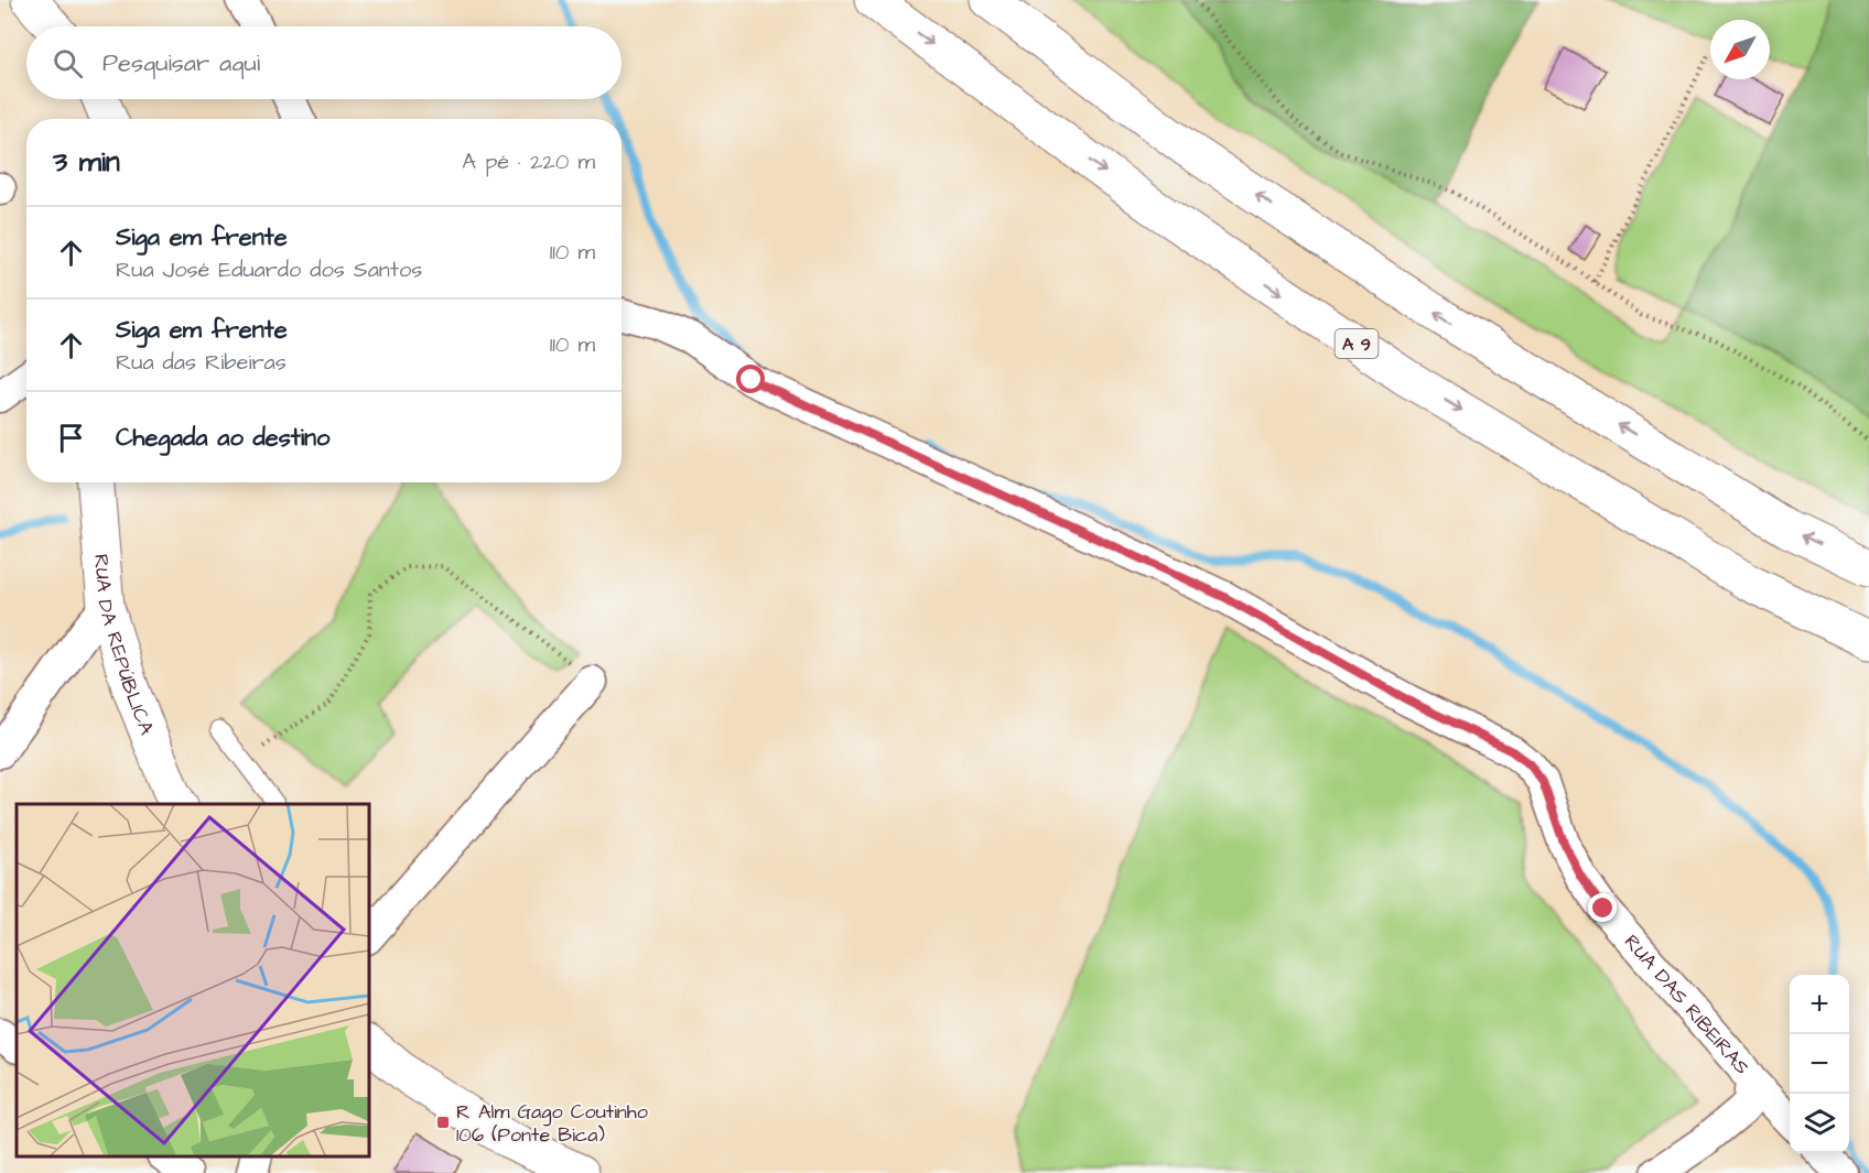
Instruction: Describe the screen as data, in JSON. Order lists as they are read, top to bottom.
{
  "streets": {
    "main road": ["A 9", "RUA DA REPÚBLICA"],
    "street": ["RUA DAS RIBEIRAS"]
  },
  "places": {
    "transit": ["R Alm Gago Coutinho 106 (Ponte Bica)"]
  },
  "north": "bottom left",
  "page": {
    "search": "Pesquisar aqui",
    "heading": ["3 min", "A pé · 220 m"],
    "list": [
      ["Siga em frente", "Rua José Eduardo dos Santos", "110 m"],
      ["Siga em frente", "Rua das Ribeiras", "110 m"],
      "Chegada ao destino"
    ],
    "map_buttons": ["+", "−"]
  }
}
